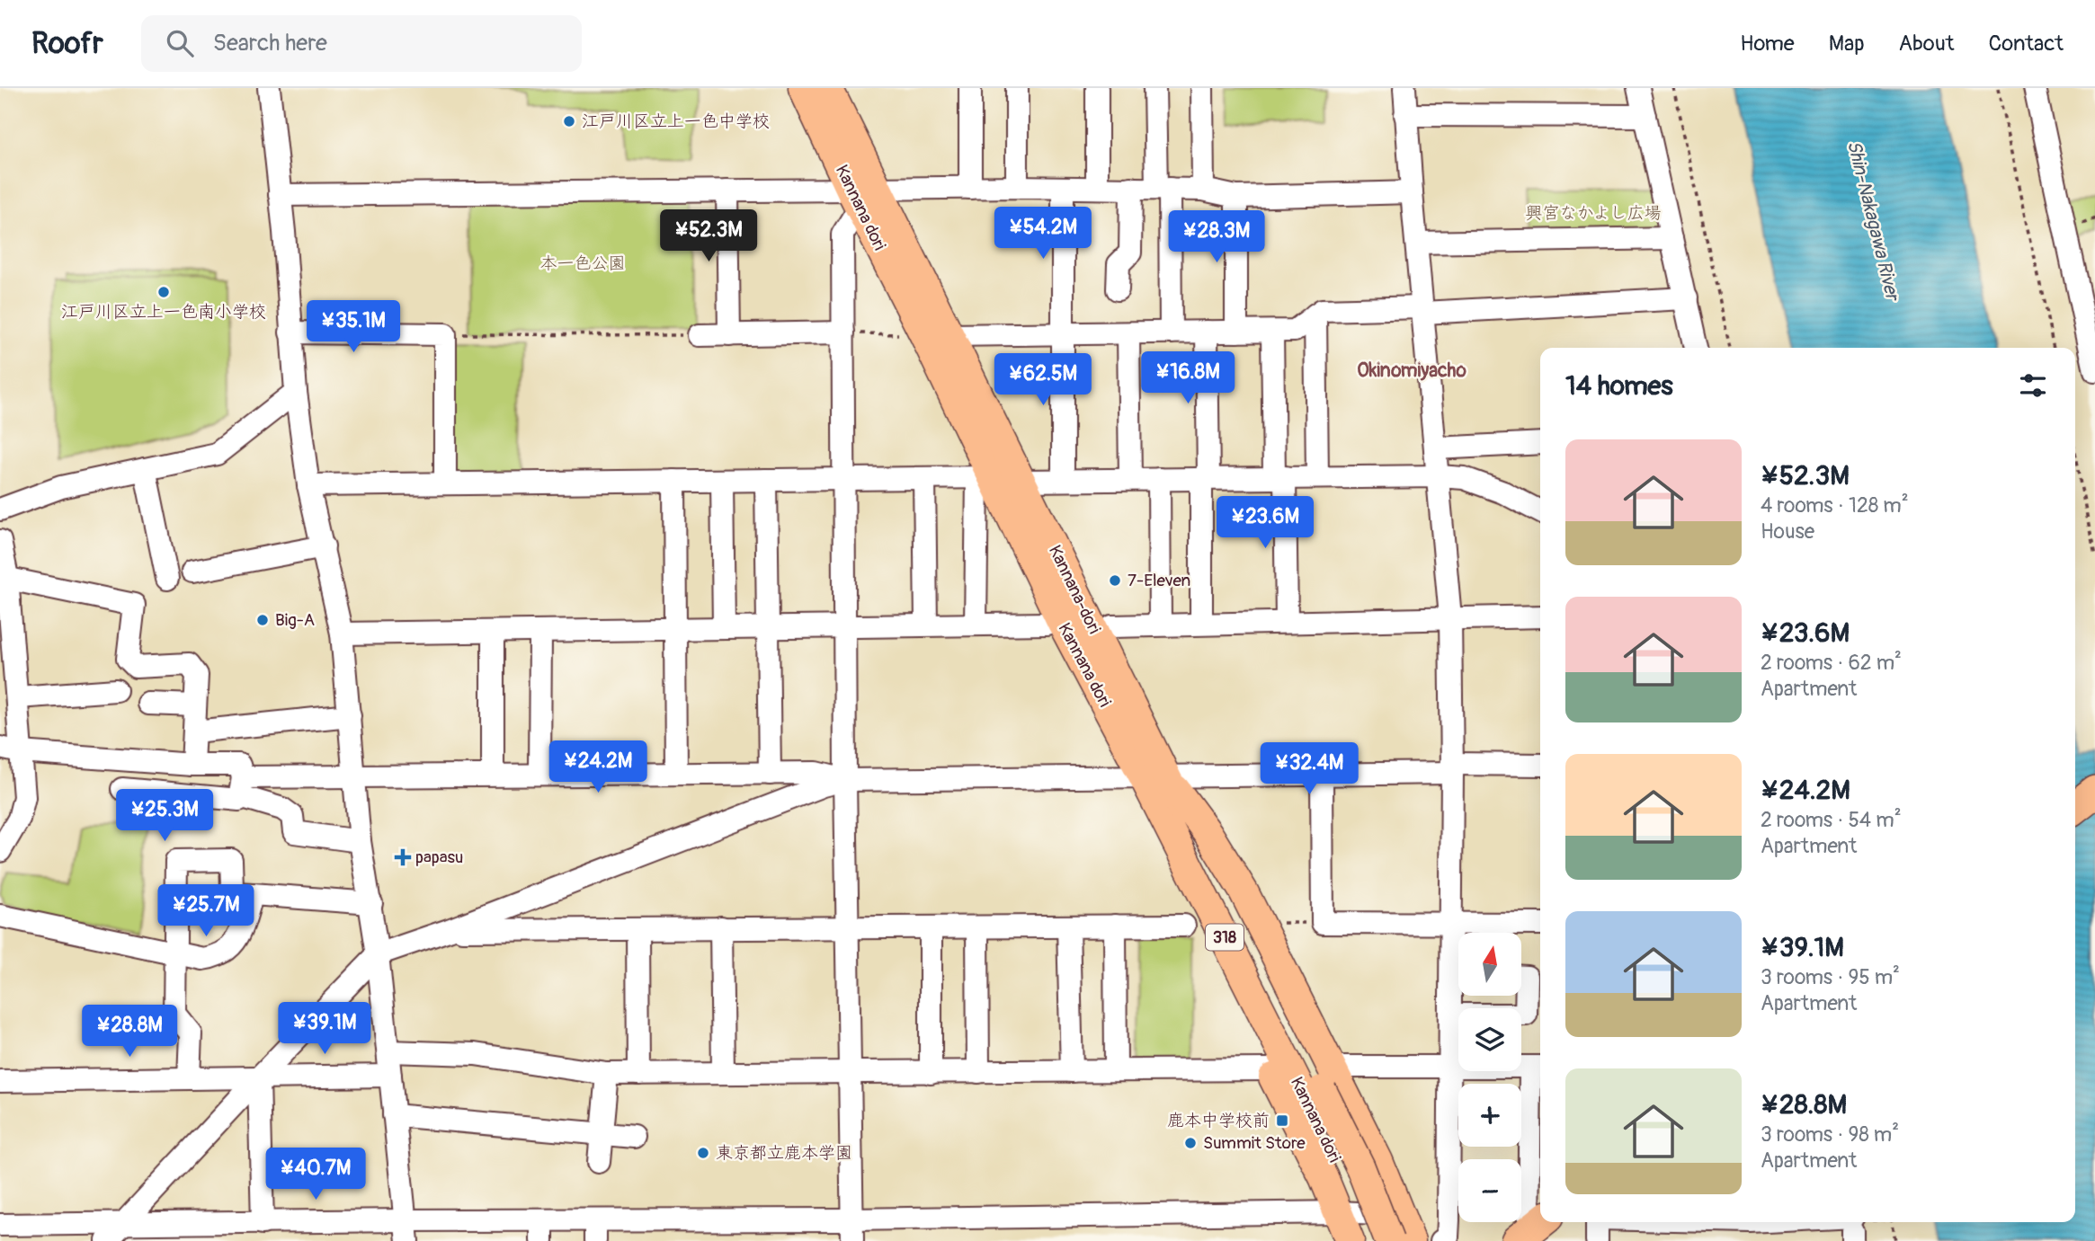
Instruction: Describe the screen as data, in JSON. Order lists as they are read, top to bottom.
{
  "streets": {
    "main road": ["Kannana dori", "Kannana-dori", "318"]
  },
  "crossings": [
    ["Kannana dori", "Kannana-dori"],
    ["Kannana dori", "318"]
  ],
  "districts": ["Okinomiyacho"],
  "water": ["Shin-Nakagawa River"],
  "parks": ["興宮なかよし広場", "本一色公園"],
  "places": {
    "other": [
      "江戸川区立上一色中学校",
      "江戸川区立上一色南小学校",
      "7-Eleven",
      "Big-A",
      "Summit Store",
      "東京都立鹿本学園"
    ],
    "health": ["papasu"],
    "transit": ["鹿本中学校前"]
  },
  "north": "top",
  "page": {
    "header": "Roofr",
    "search": "Search here",
    "nav": [
      "Home",
      "Map",
      "About",
      "Contact"
    ],
    "price": [
      "¥54.2M",
      "¥52.3M",
      "¥28.3M",
      "¥35.1M",
      "¥16.8M",
      "¥62.5M",
      "¥23.6M",
      "¥24.2M",
      "¥32.4M",
      "¥25.3M",
      "¥25.7M",
      "¥39.1M",
      "¥28.8M",
      "¥40.7M"
    ],
    "heading": "14 homes",
    "list": [
      {
        "name": "¥52.3M",
        "note": "4 rooms · 128 m² · House"
      },
      {
        "name": "¥23.6M",
        "note": "2 rooms · 62 m² · Apartment"
      },
      {
        "name": "¥24.2M",
        "note": "2 rooms · 54 m² · Apartment"
      },
      {
        "name": "¥39.1M",
        "note": "3 rooms · 95 m² · Apartment"
      },
      {
        "name": "¥28.8M",
        "note": "3 rooms · 98 m² · Apartment"
      }
    ],
    "map_buttons": ["+", "−"]
  }
}
